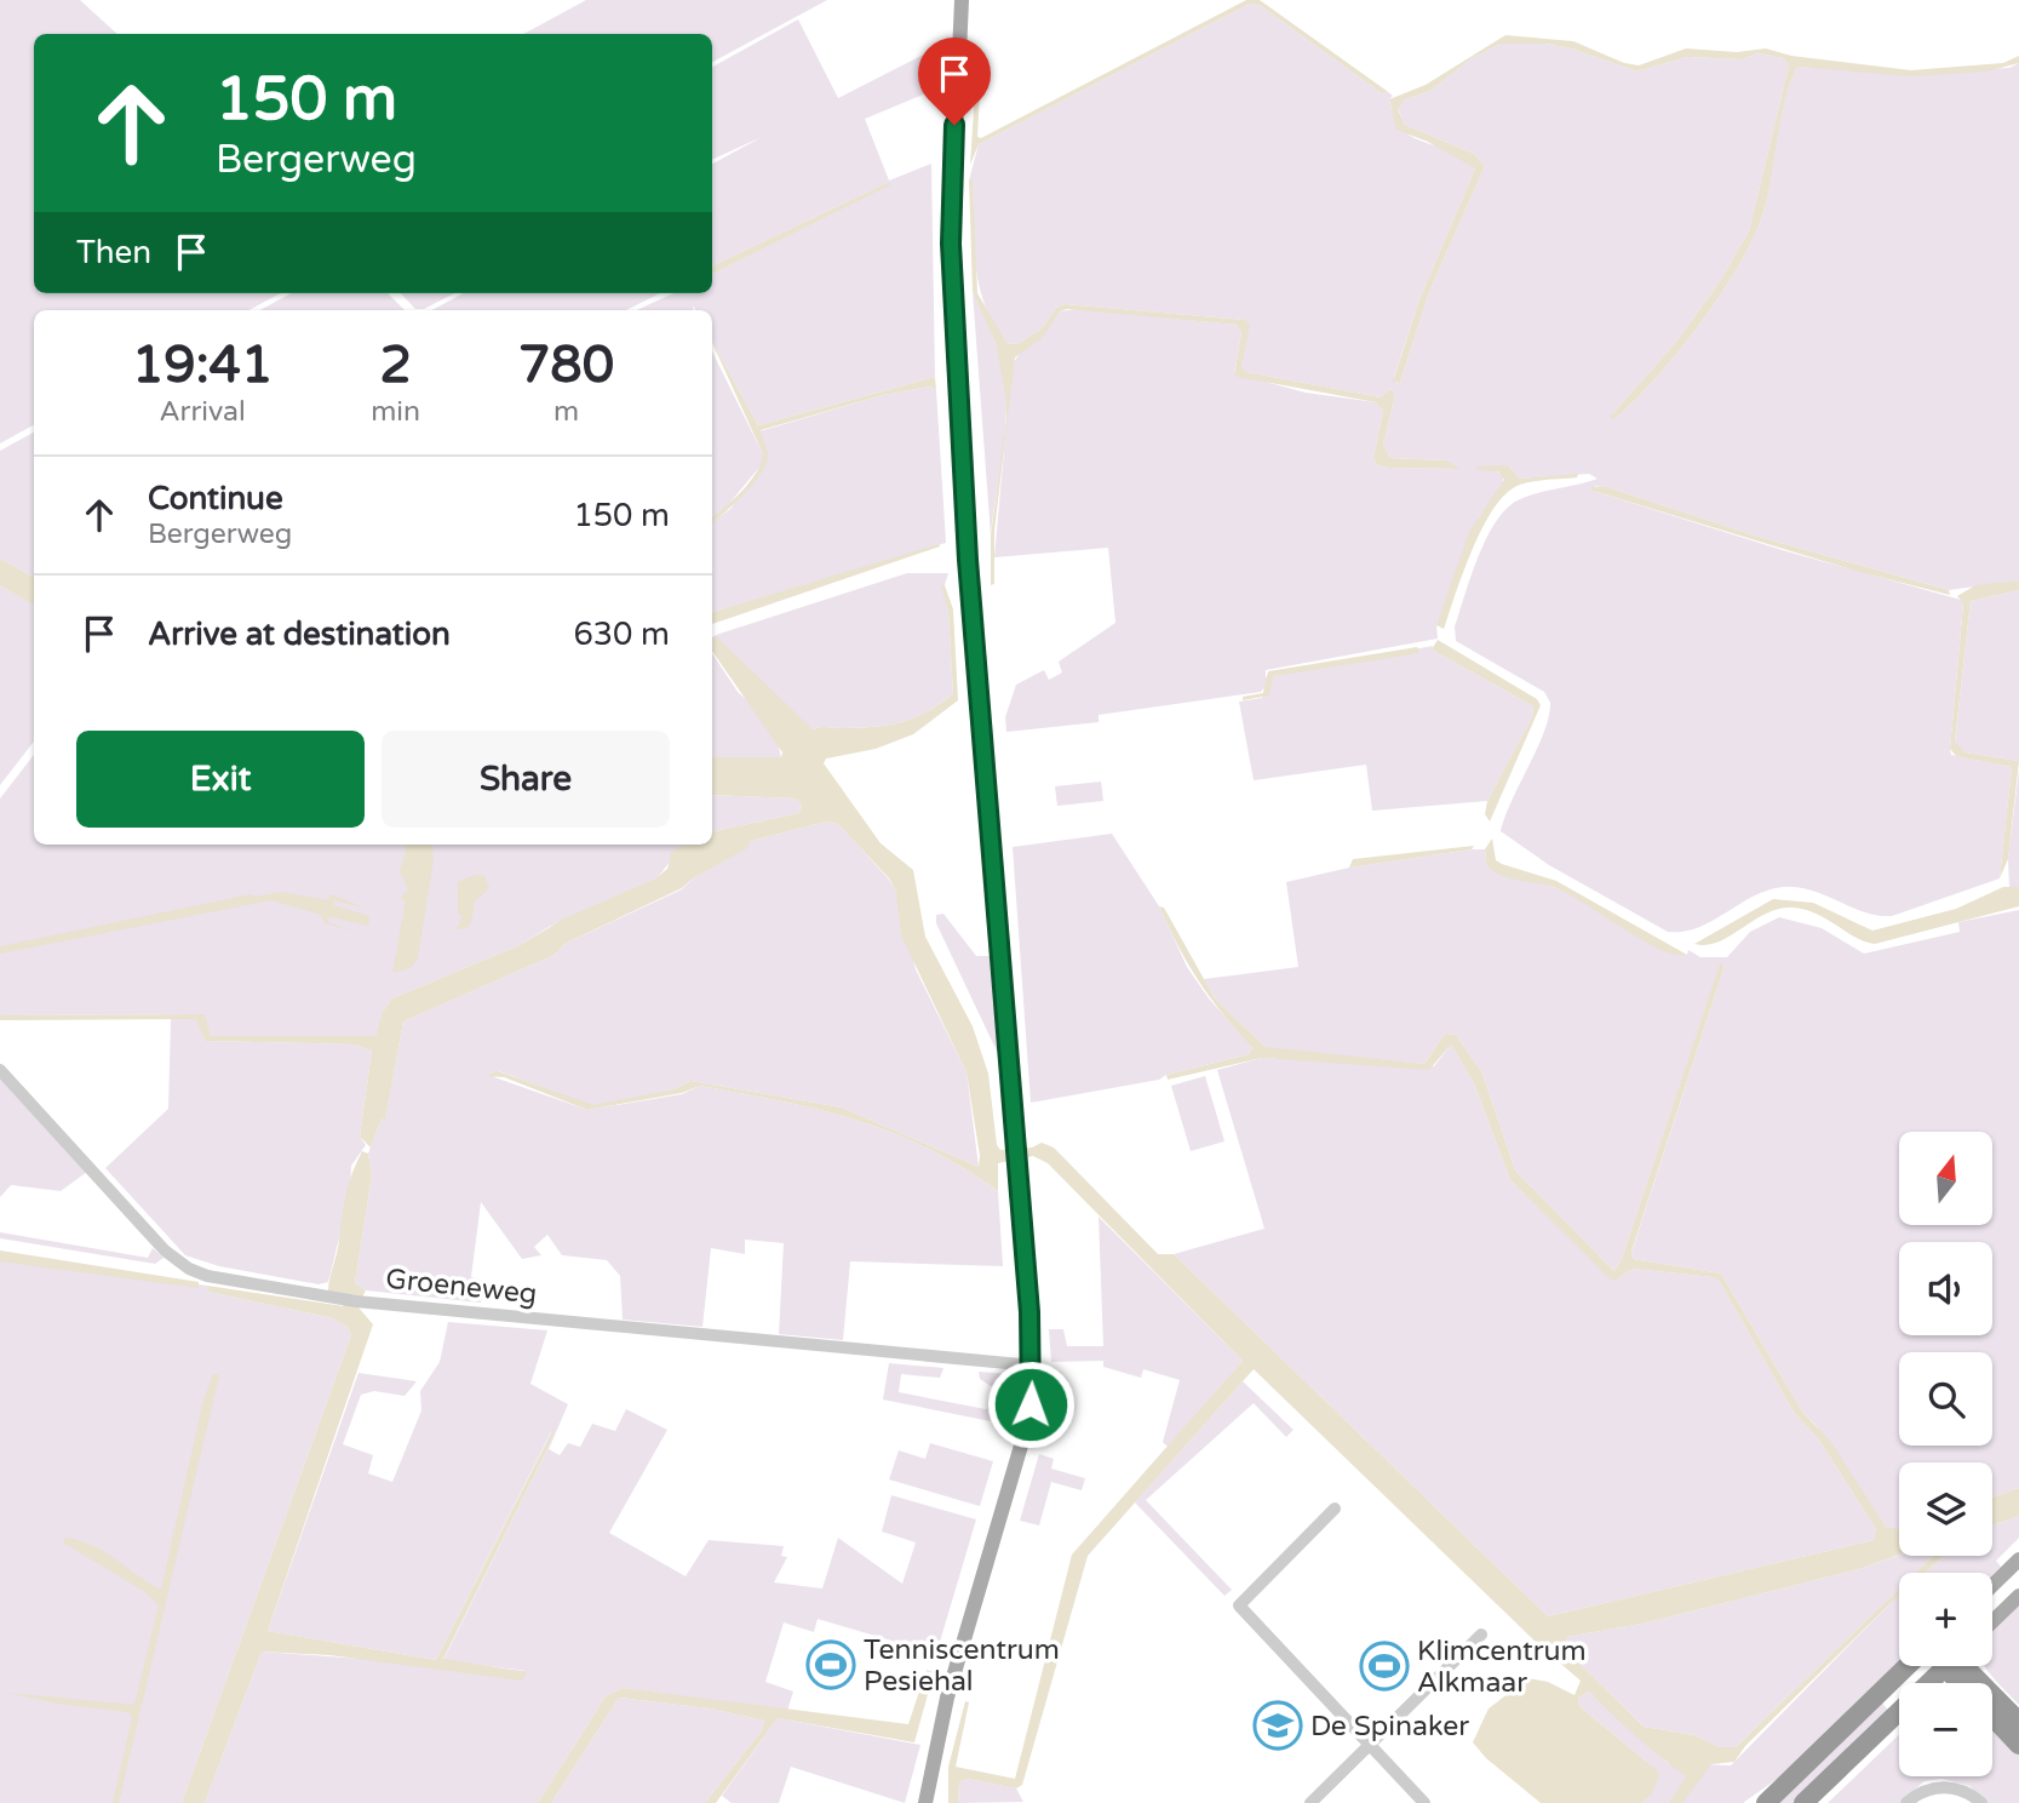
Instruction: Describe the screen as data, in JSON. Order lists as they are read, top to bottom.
{
  "streets": {
    "street": ["Groeneweg"]
  },
  "places": {
    "sports": ["Tenniscentrum Pesiehal", "Klimcentrum Alkmaar"],
    "school or university": ["De Spinaker"]
  },
  "north": "top",
  "page": {
    "turn": ["150 m", "Bergerweg"],
    "then": "Then",
    "eta": [
      "19:41",
      "Arrival",
      "2",
      "min",
      "780",
      "m"
    ],
    "list": [
      {
        "name": "Continue",
        "note": "Bergerweg",
        "value": "150 m"
      },
      {
        "name": "Arrive at destination",
        "value": "630 m"
      }
    ],
    "buttons": ["Exit", "Share"],
    "map_buttons": ["+", "−"]
  }
}
